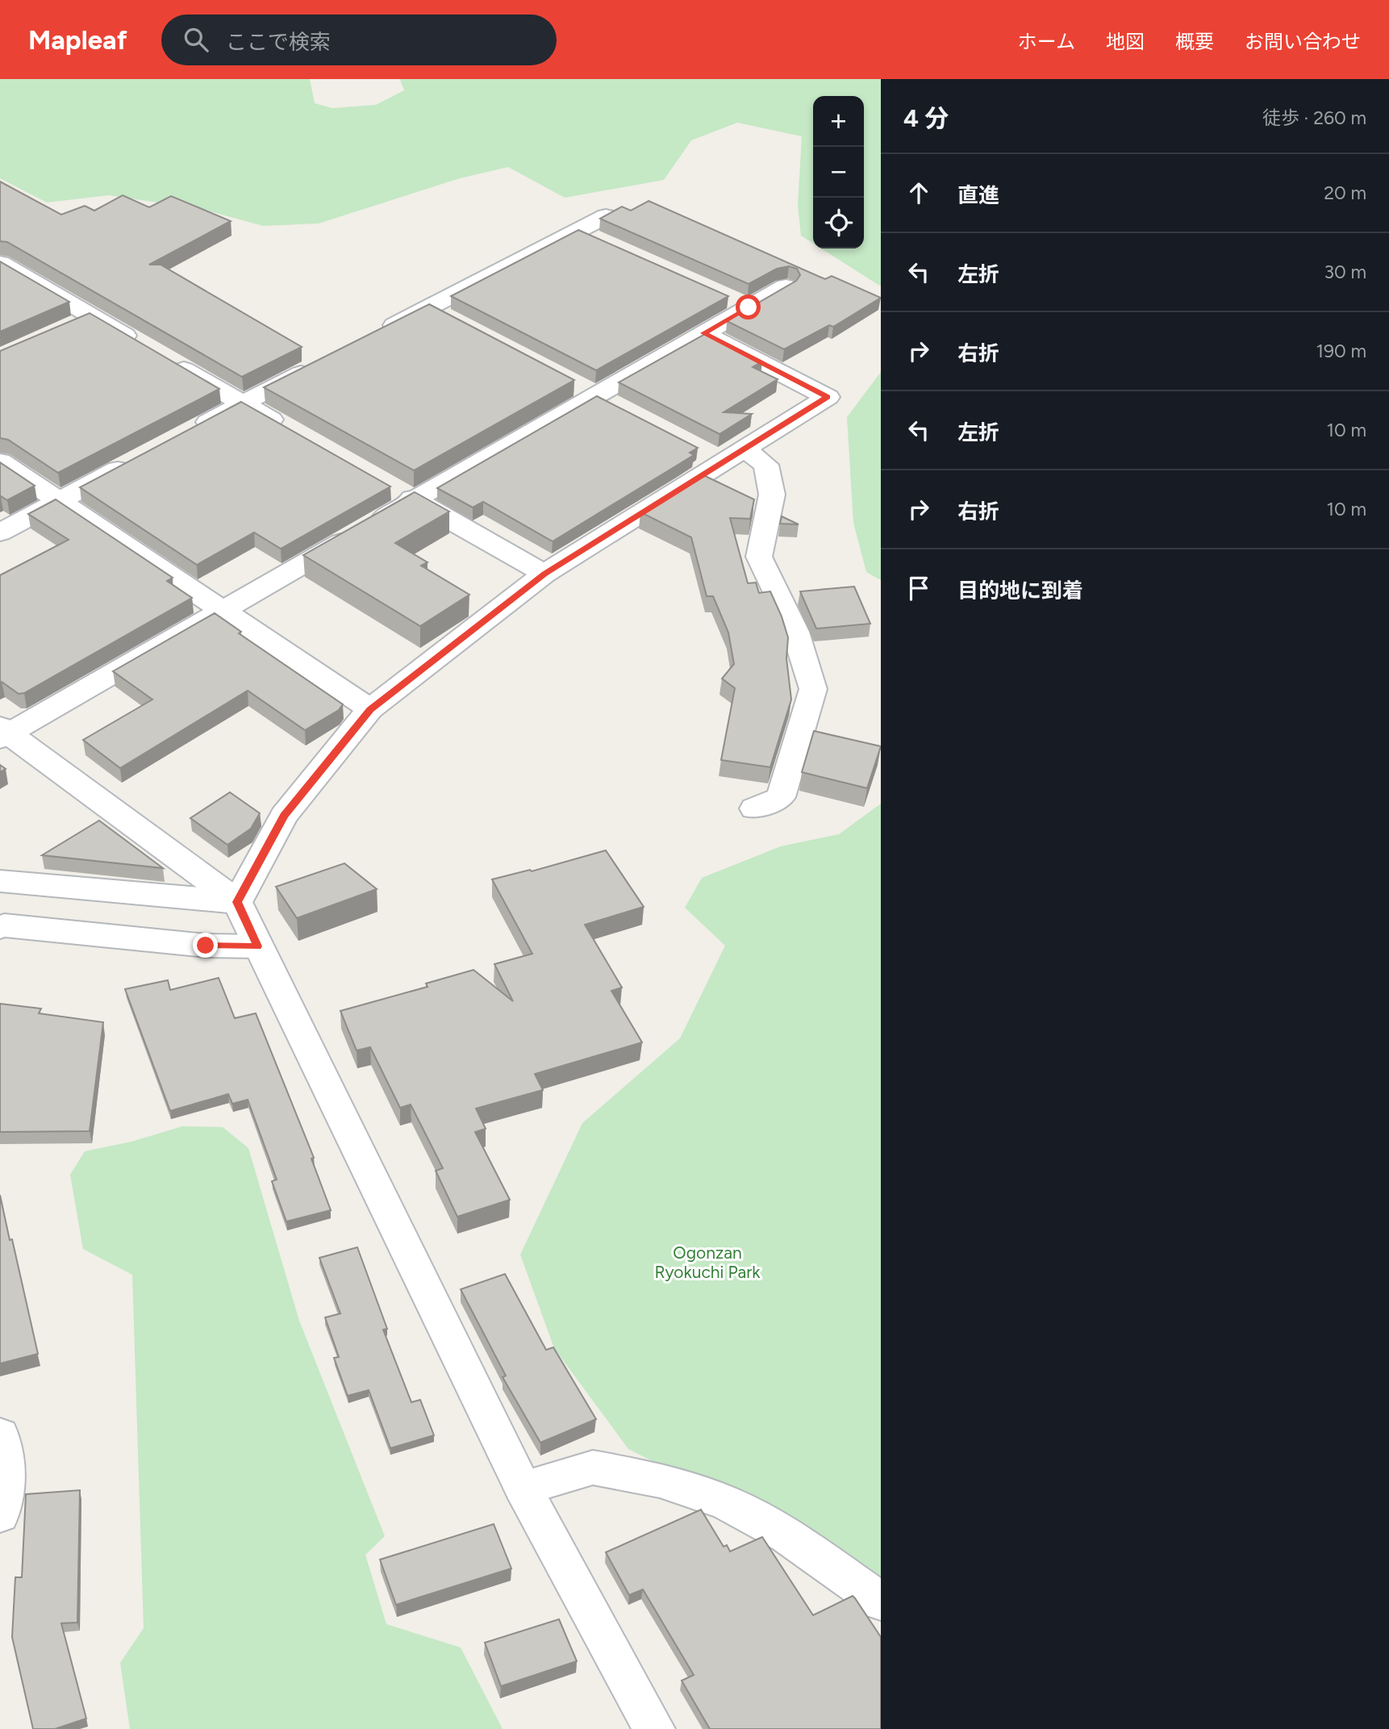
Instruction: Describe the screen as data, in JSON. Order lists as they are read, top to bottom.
{
  "parks": ["Ogonzan Ryokuchi Park"],
  "page": {
    "header": "Mapleaf",
    "search": "ここで検索",
    "nav": [
      "ホーム",
      "地図",
      "概要",
      "お問い合わせ"
    ],
    "heading": ["4 分", "徒歩 · 260 m"],
    "map_buttons": ["+", "−"],
    "list": [
      ["直進", "20 m"],
      ["左折", "30 m"],
      ["右折", "190 m"],
      ["左折", "10 m"],
      ["右折", "10 m"],
      "目的地に到着"
    ]
  }
}
